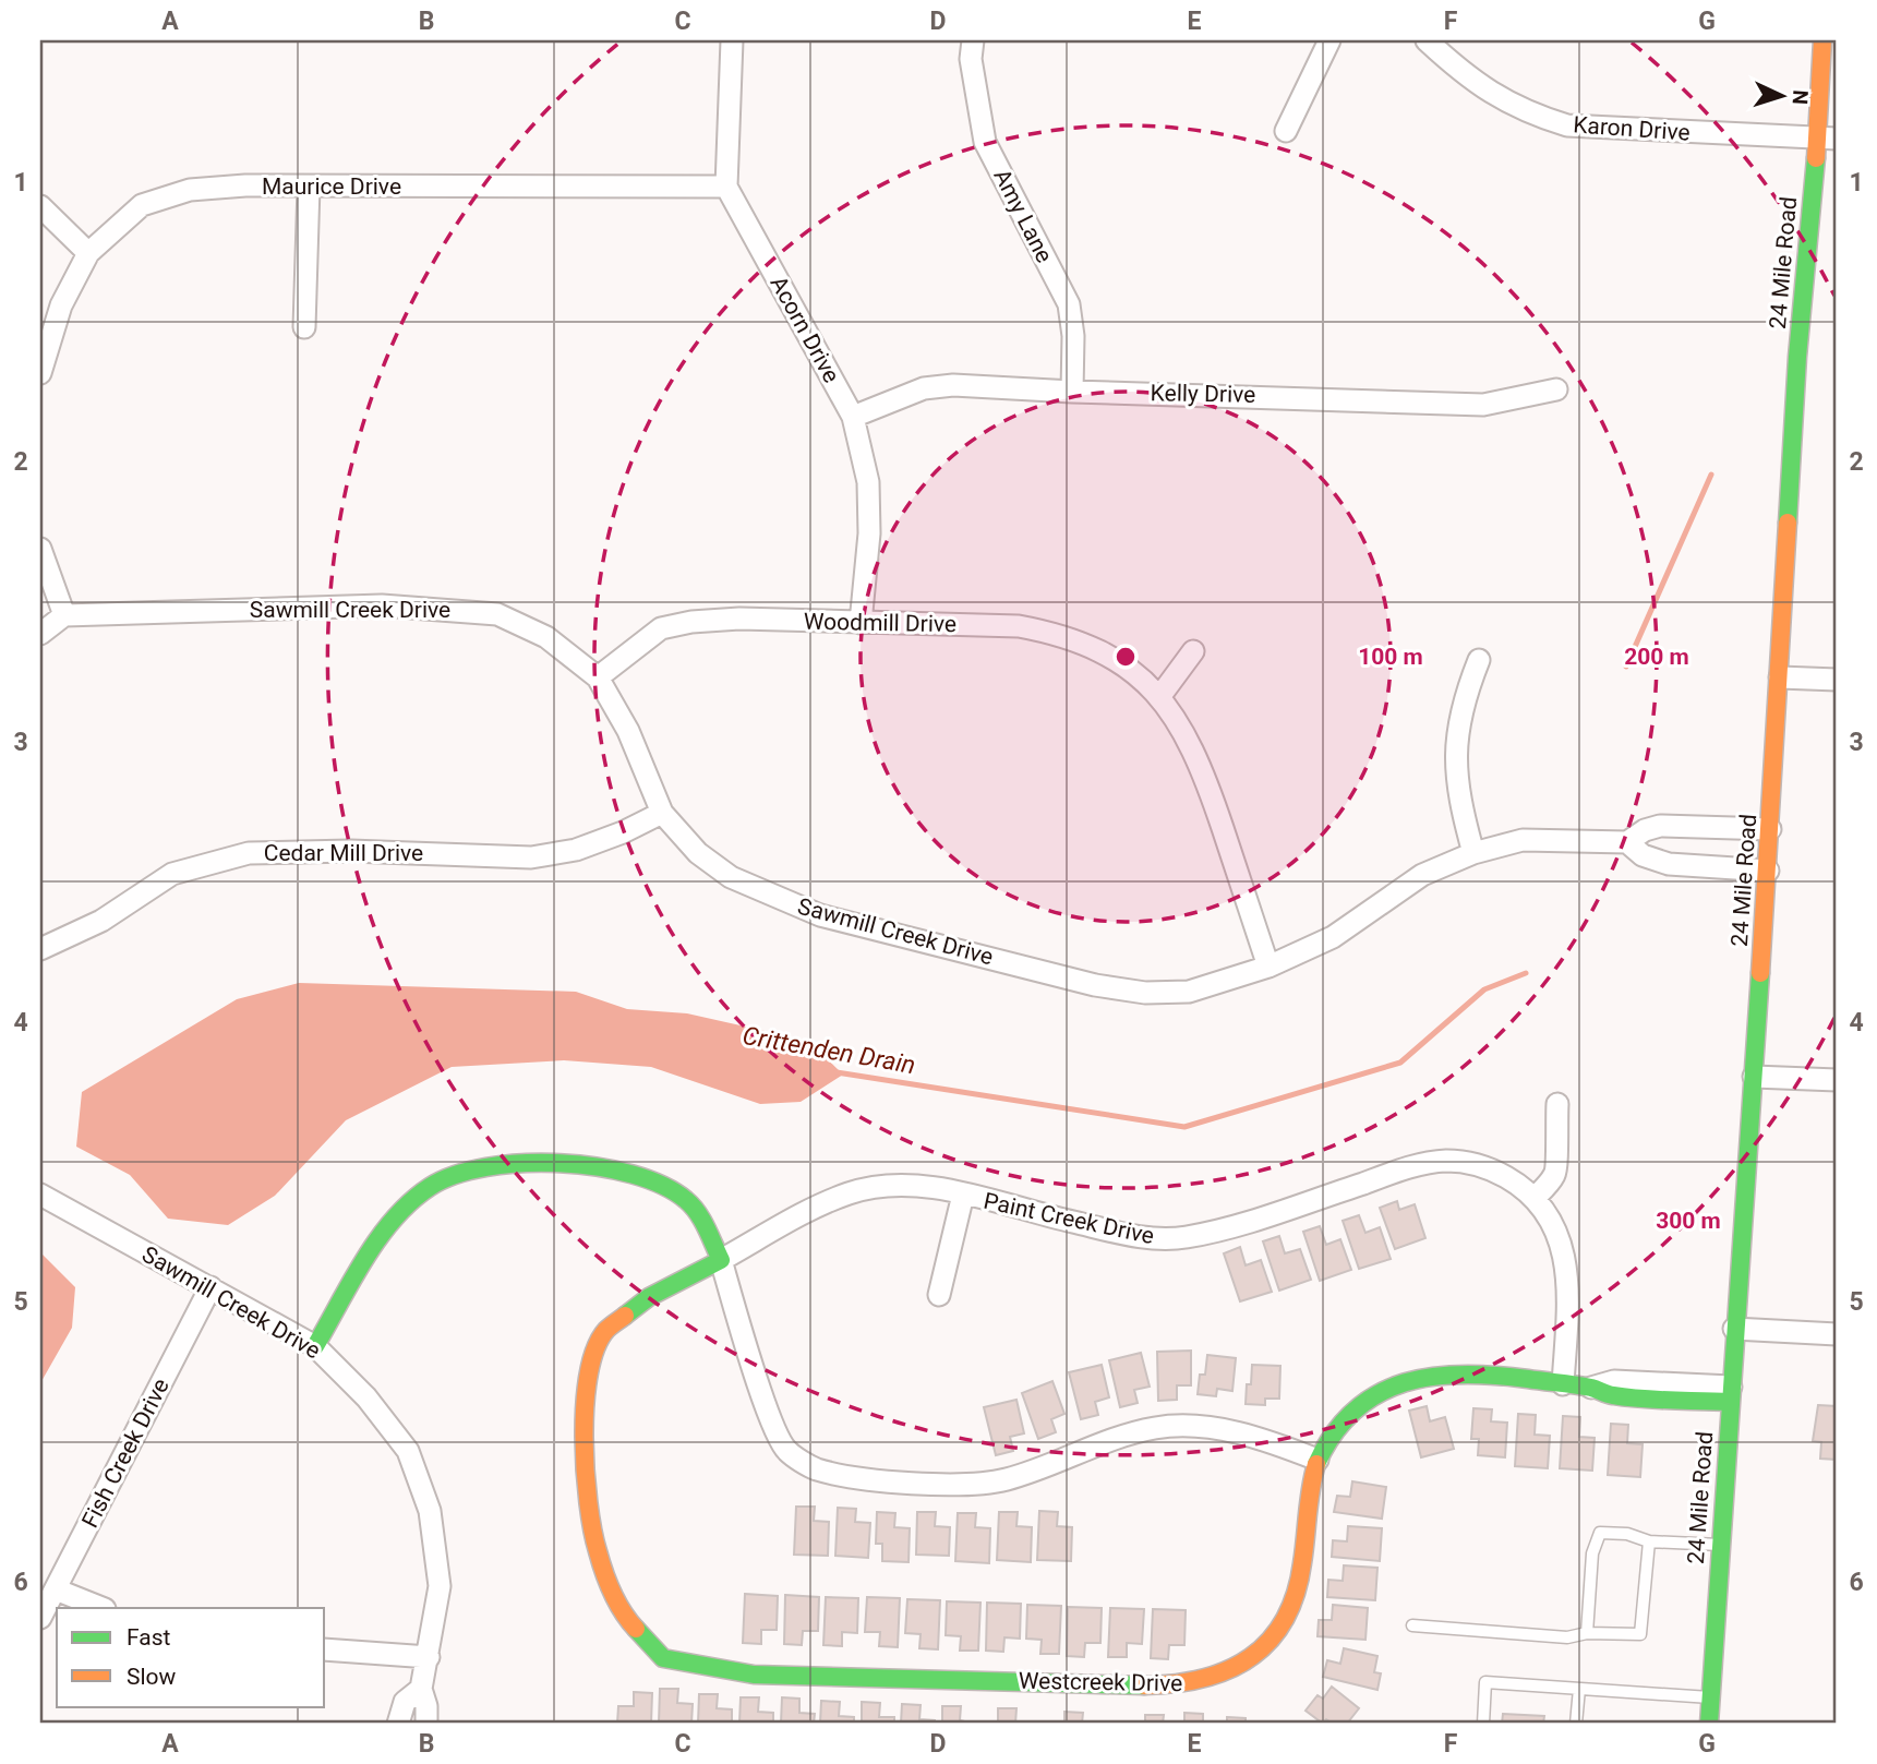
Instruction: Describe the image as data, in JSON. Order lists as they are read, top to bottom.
{
  "streets": {
    "street": [
      "Karon Drive",
      "Maurice Drive",
      "Amy Lane",
      "24 Mile Road",
      "Acorn Drive",
      "Kelly Drive",
      "Sawmill Creek Drive",
      "Woodmill Drive",
      "Cedar Mill Drive",
      "Paint Creek Drive",
      "Fish Creek Drive",
      "Westcreek Drive"
    ]
  },
  "crossings": [
    ["Karon Drive", "24 Mile Road"],
    ["Maurice Drive", "Acorn Drive"],
    ["Amy Lane", "Kelly Drive"],
    ["24 Mile Road", "Sawmill Creek Drive"],
    ["Acorn Drive", "Kelly Drive"],
    ["Acorn Drive", "Woodmill Drive"],
    ["Sawmill Creek Drive", "Woodmill Drive"],
    ["Sawmill Creek Drive", "Cedar Mill Drive"],
    ["Sawmill Creek Drive", "Fish Creek Drive"],
    ["Paint Creek Drive", "Westcreek Drive"]
  ],
  "water": ["Crittenden Drain"],
  "legend": ["Fast", "Slow"],
  "north": "right",
  "grid": {
    "columns": [
      "A",
      "B",
      "C",
      "D",
      "E",
      "F",
      "G"
    ],
    "rows": [
      "1",
      "2",
      "3",
      "4",
      "5",
      "6"
    ]
  },
  "rings": ["100 m", "200 m", "300 m"]
}
